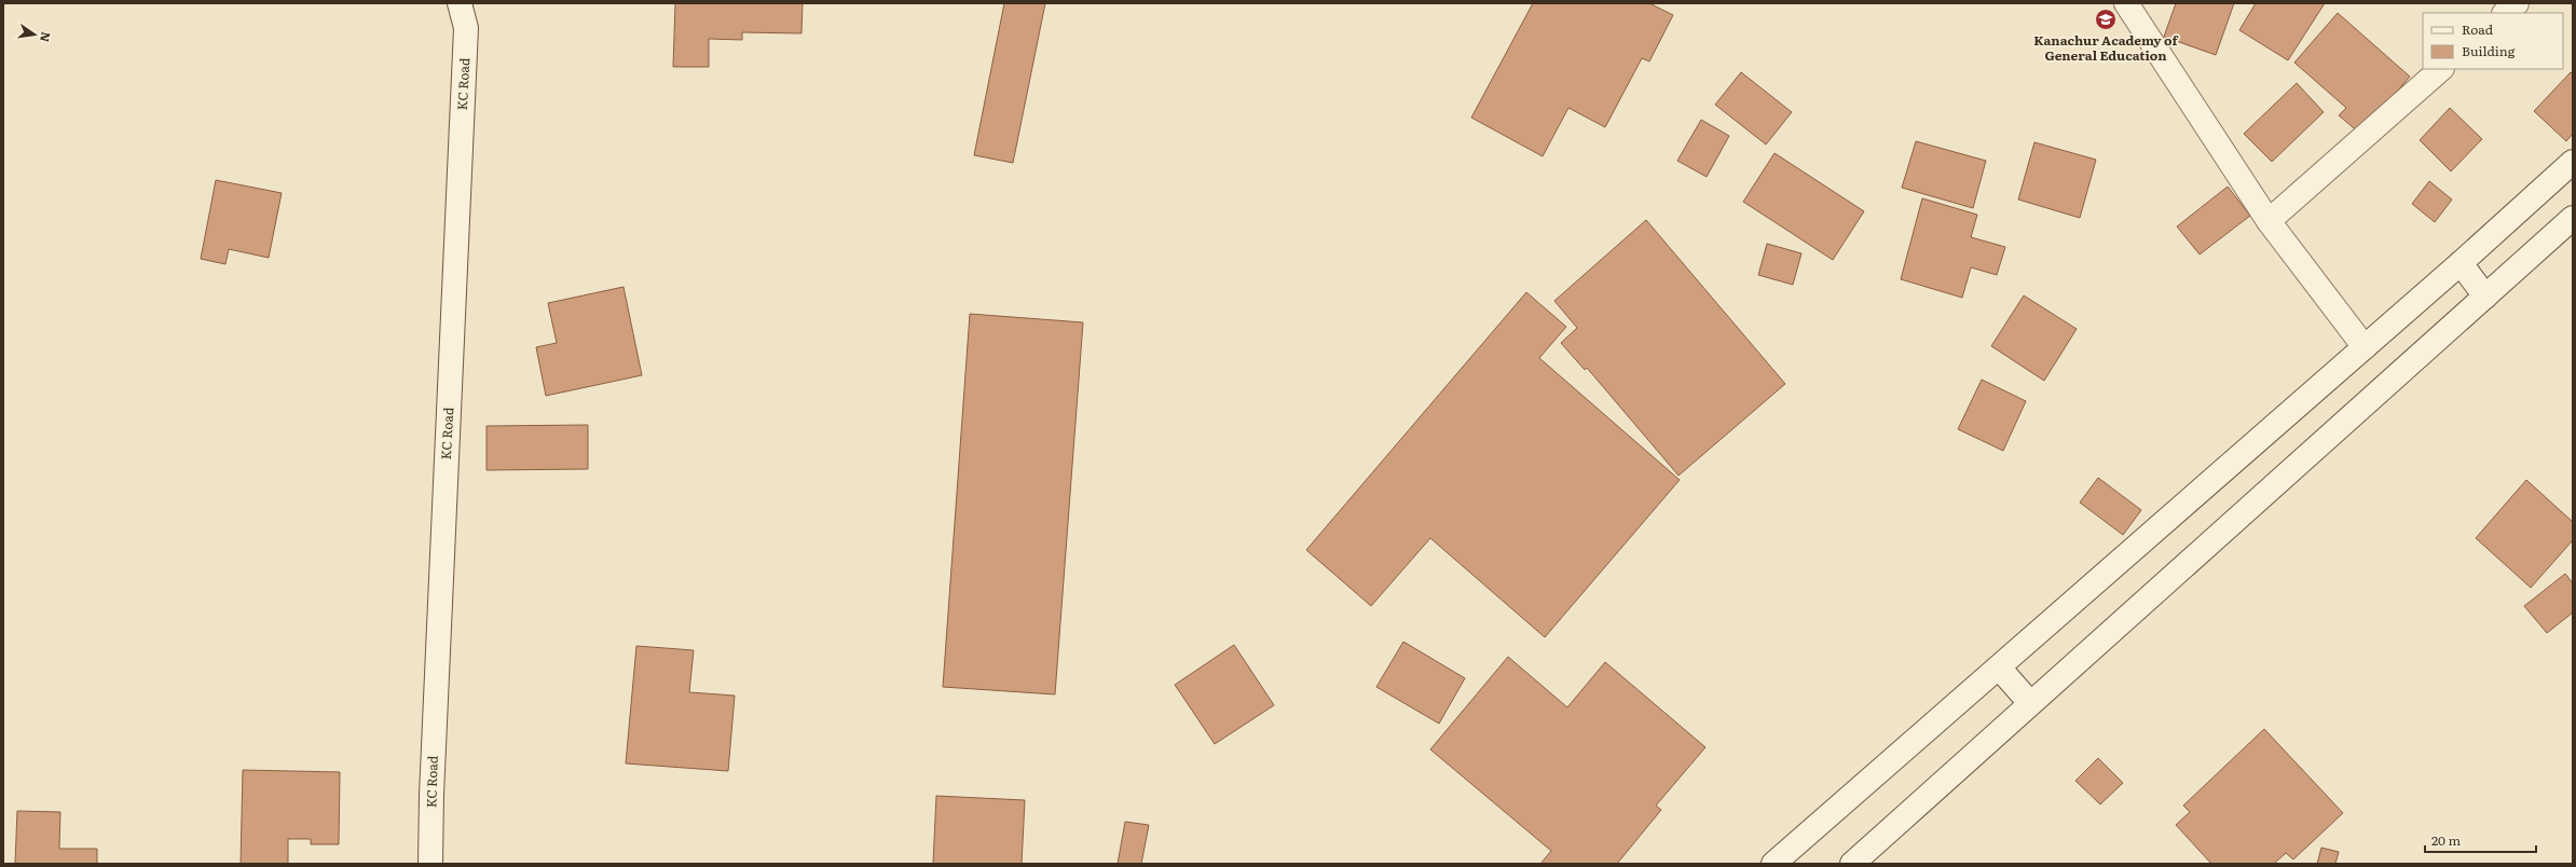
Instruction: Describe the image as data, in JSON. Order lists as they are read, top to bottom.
{
  "streets": {
    "main road": ["KC Road"]
  },
  "places": {
    "school or university": ["Kanachur Academy of General Education"]
  },
  "legend": ["Road", "Building"],
  "scale_bar": "20 m",
  "north": "right"
}
